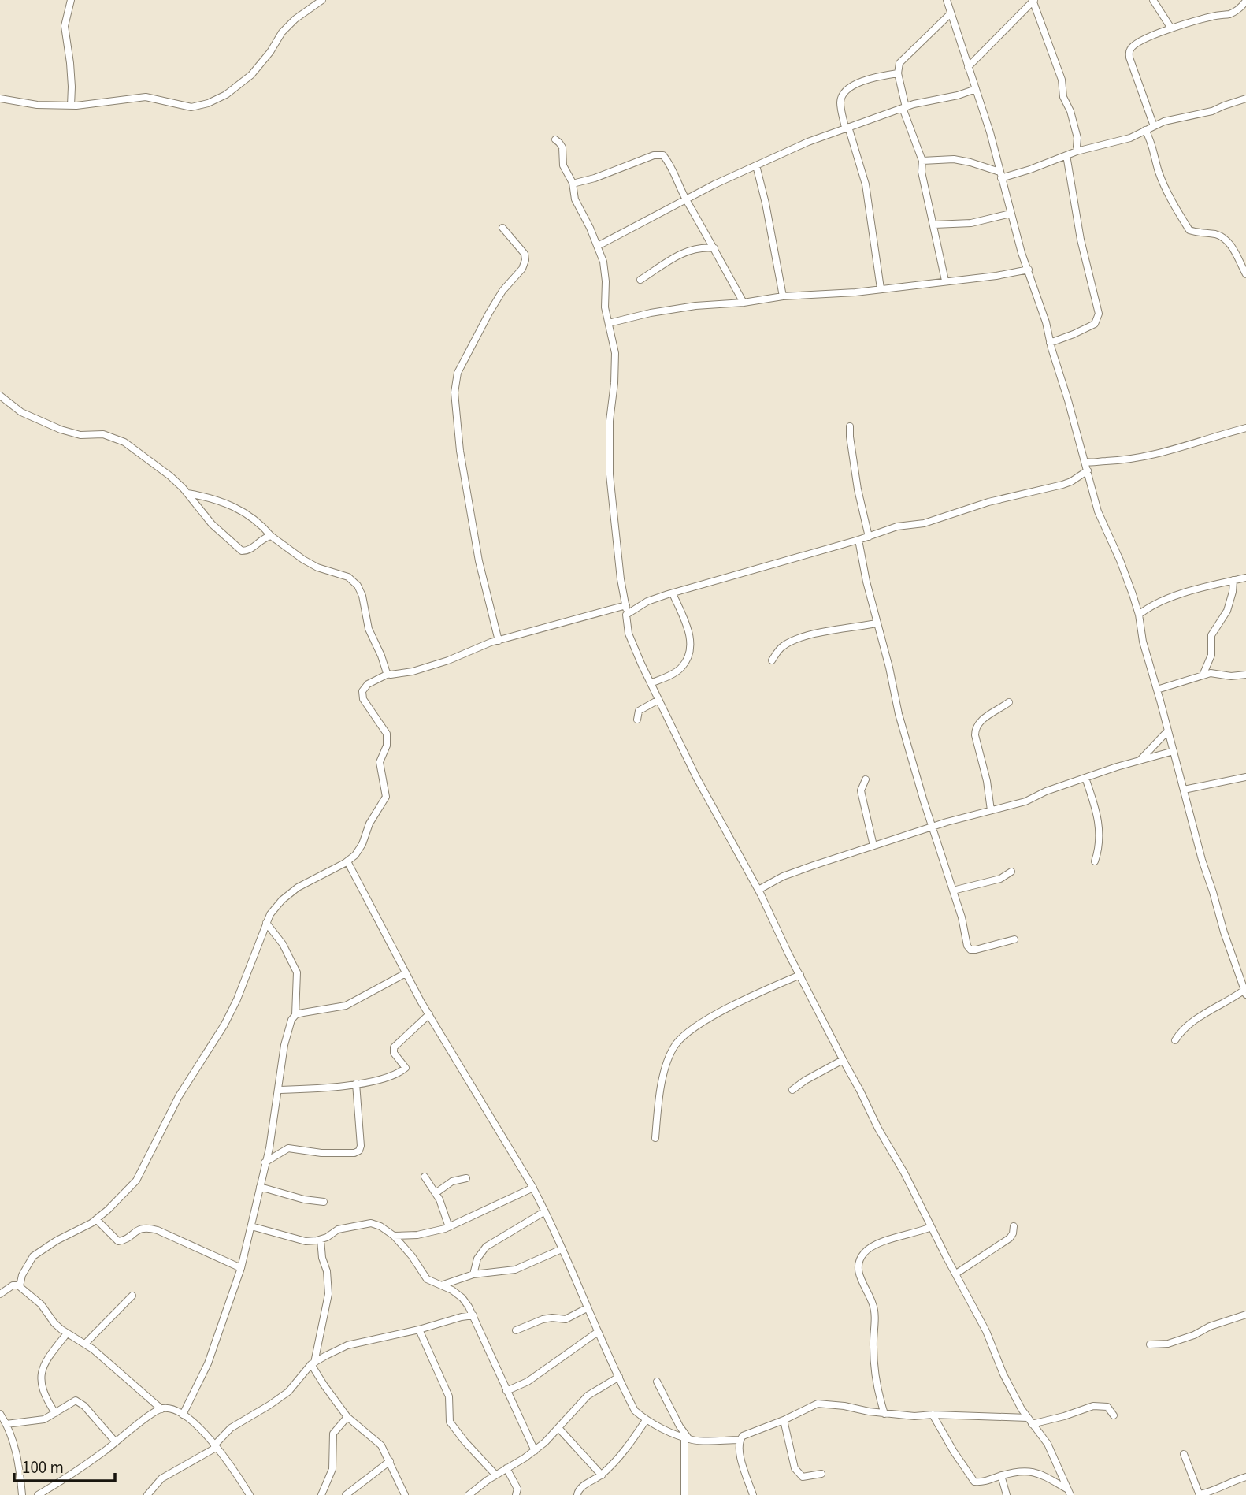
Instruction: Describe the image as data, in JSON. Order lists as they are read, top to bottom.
{
  "scale_bar": "100 m"
}
